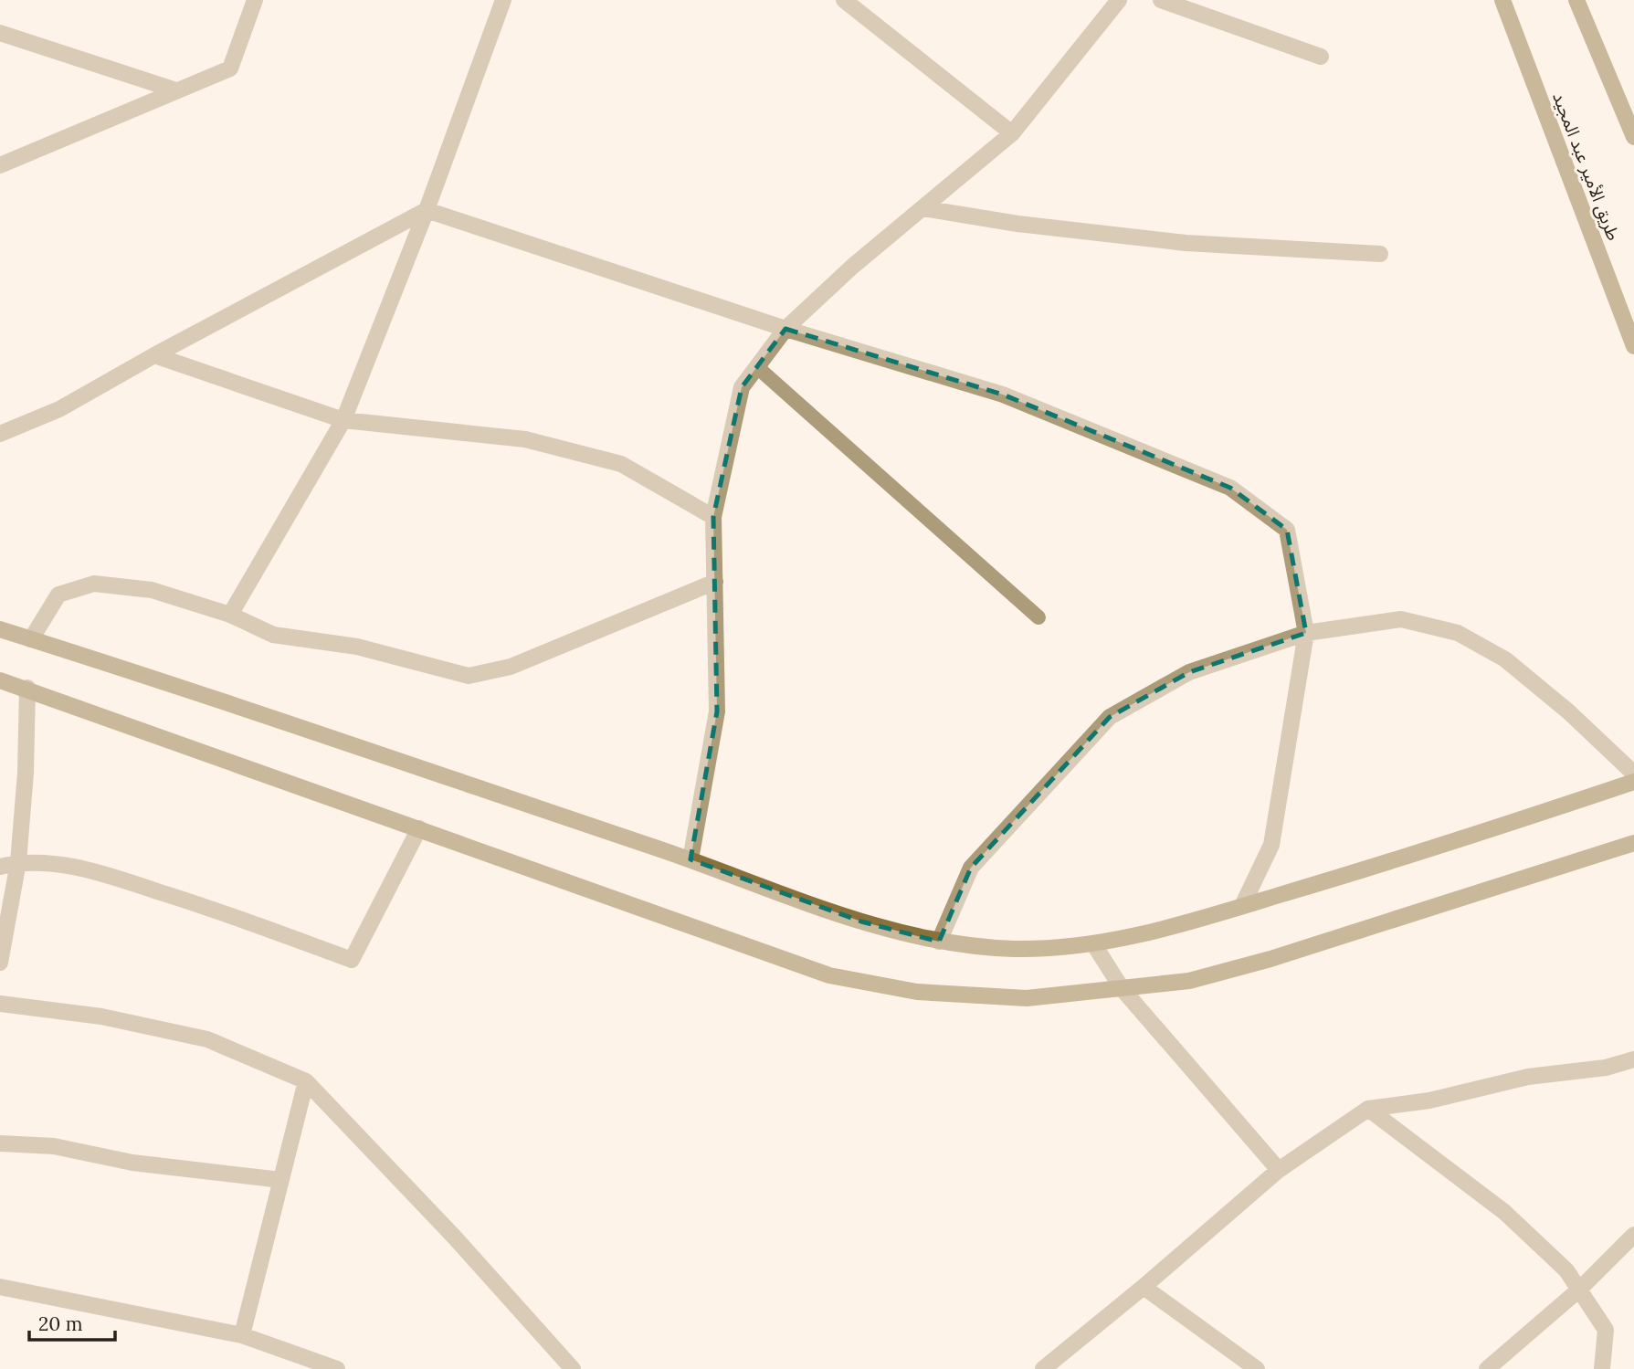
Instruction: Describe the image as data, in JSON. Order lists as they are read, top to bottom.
{
  "streets": {
    "main road": ["طريق الأمير عبد المجيد"]
  },
  "scale_bar": "20 m"
}
